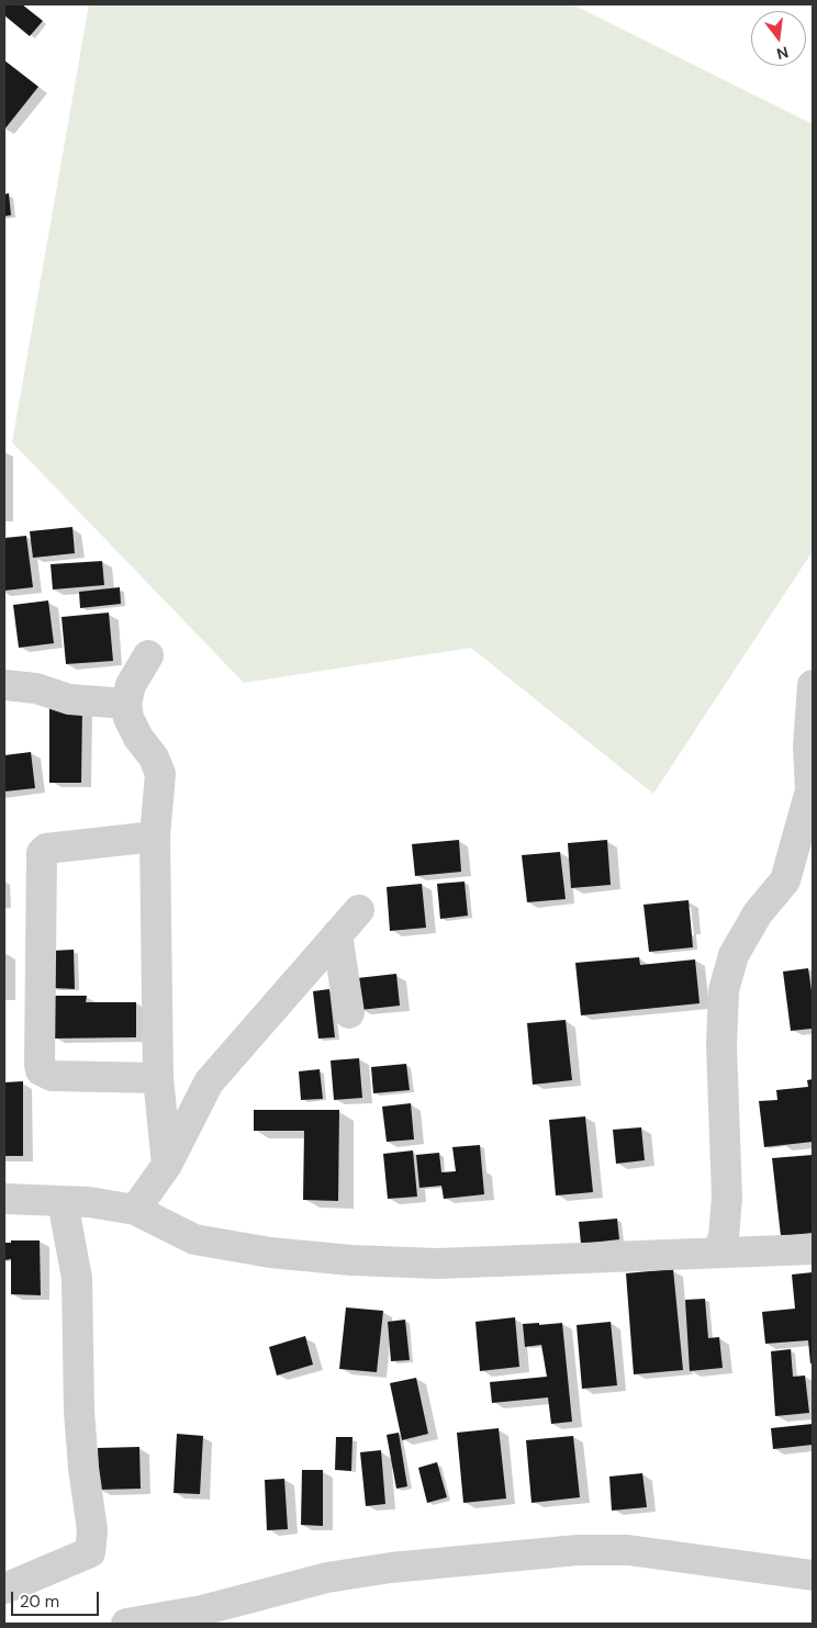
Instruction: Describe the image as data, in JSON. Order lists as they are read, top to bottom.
{
  "scale_bar": "20 m",
  "north": "bottom"
}
